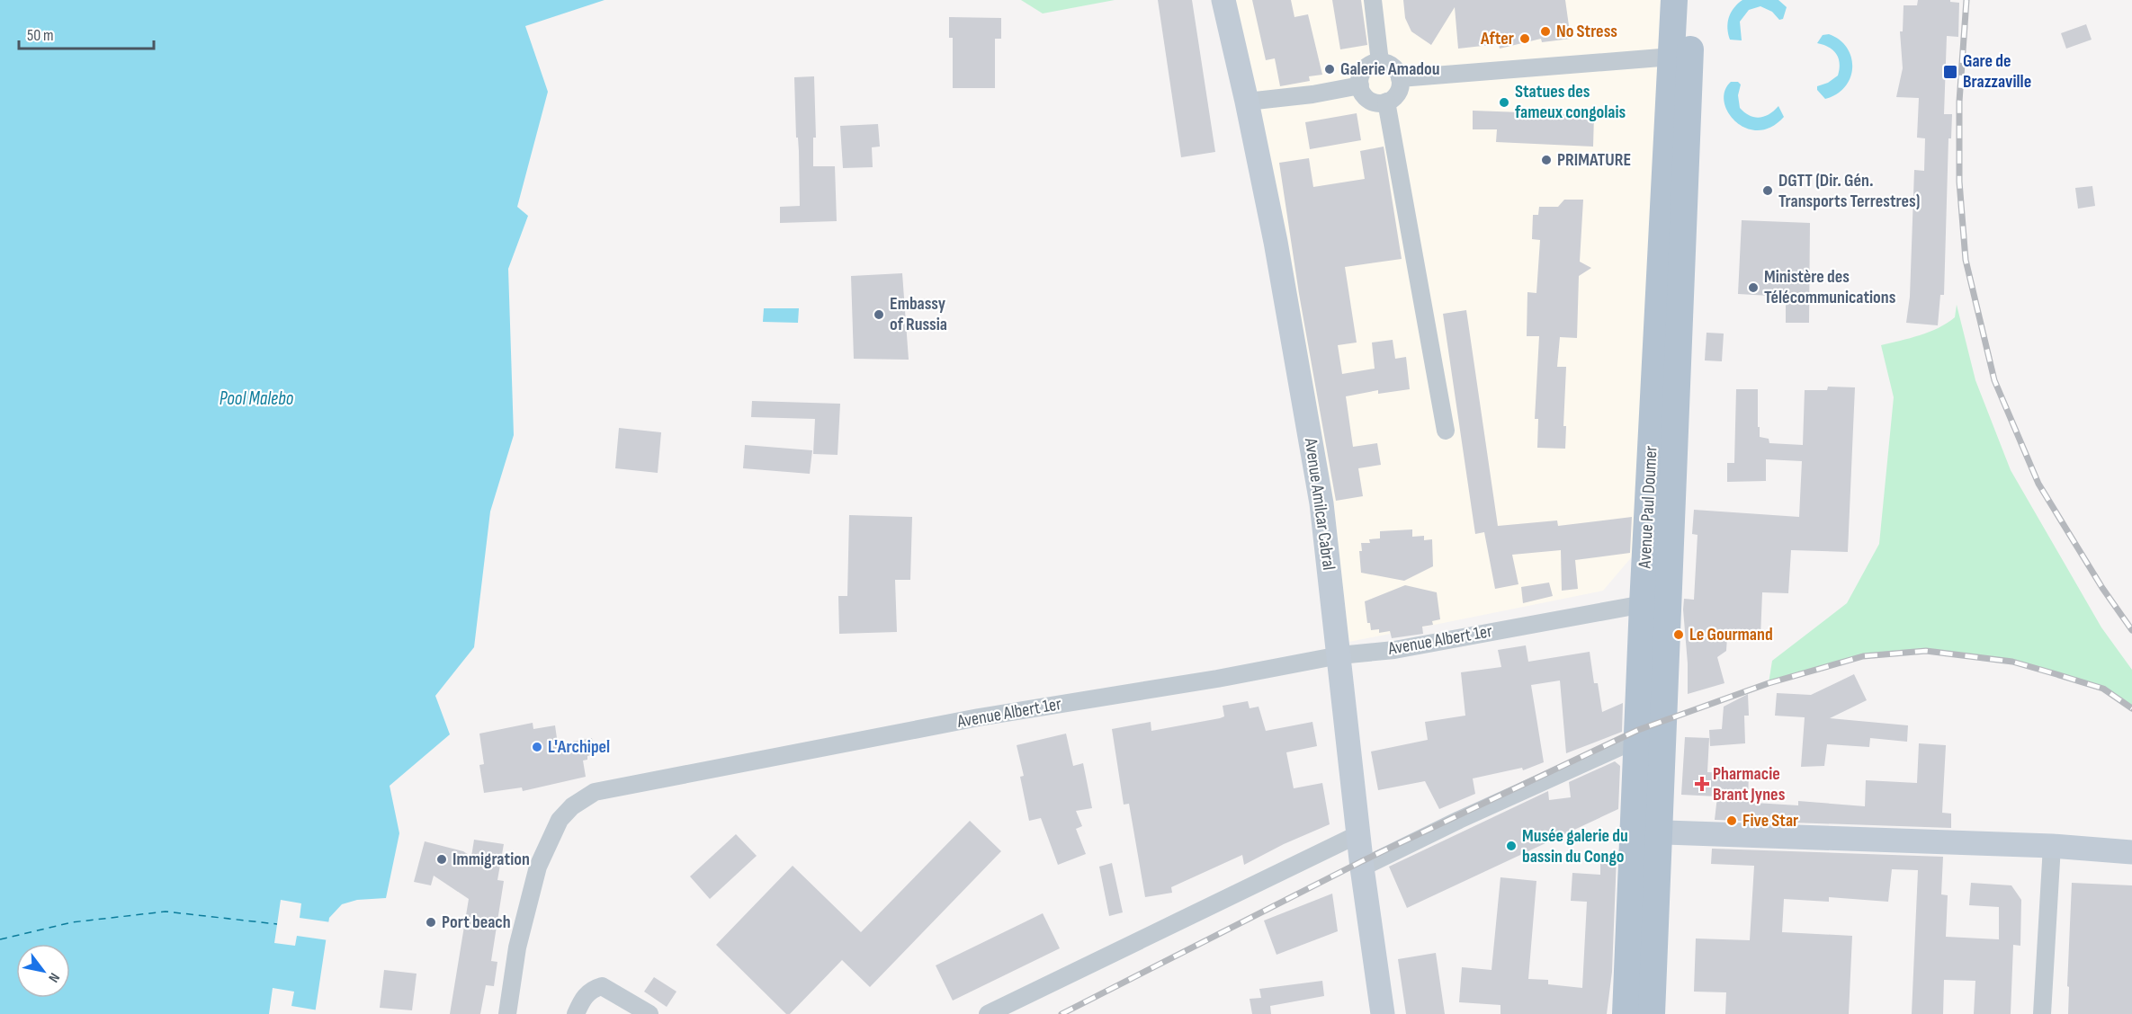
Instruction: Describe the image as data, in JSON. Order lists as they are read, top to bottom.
{
  "streets": {
    "main road": ["Avenue Amilcar Cabral", "Avenue Paul Doumer"],
    "street": ["Avenue Albert 1er"]
  },
  "crossings": [
    ["Avenue Amilcar Cabral", "Avenue Albert 1er"],
    ["Avenue Paul Doumer", "Avenue Albert 1er"]
  ],
  "water": ["Pool Malebo"],
  "places": {
    "other": [
      "No Stress",
      "After",
      "Galerie Amadou",
      "Statues des fameux congolais",
      "PRIMATURE",
      "DGTT (Dir. Gén. Transports Terrestres)",
      "Ministère des Télécommunications",
      "Embassy of Russia",
      "Le Gourmand",
      "L'Archipel",
      "Five Star",
      "Musée galerie du bassin du Congo",
      "Immigration",
      "Port beach"
    ],
    "transit": ["Gare de Brazzaville"],
    "health": ["Pharmacie Brant Jynes"]
  },
  "scale_bar": "50 m",
  "north": "bottom right"
}
